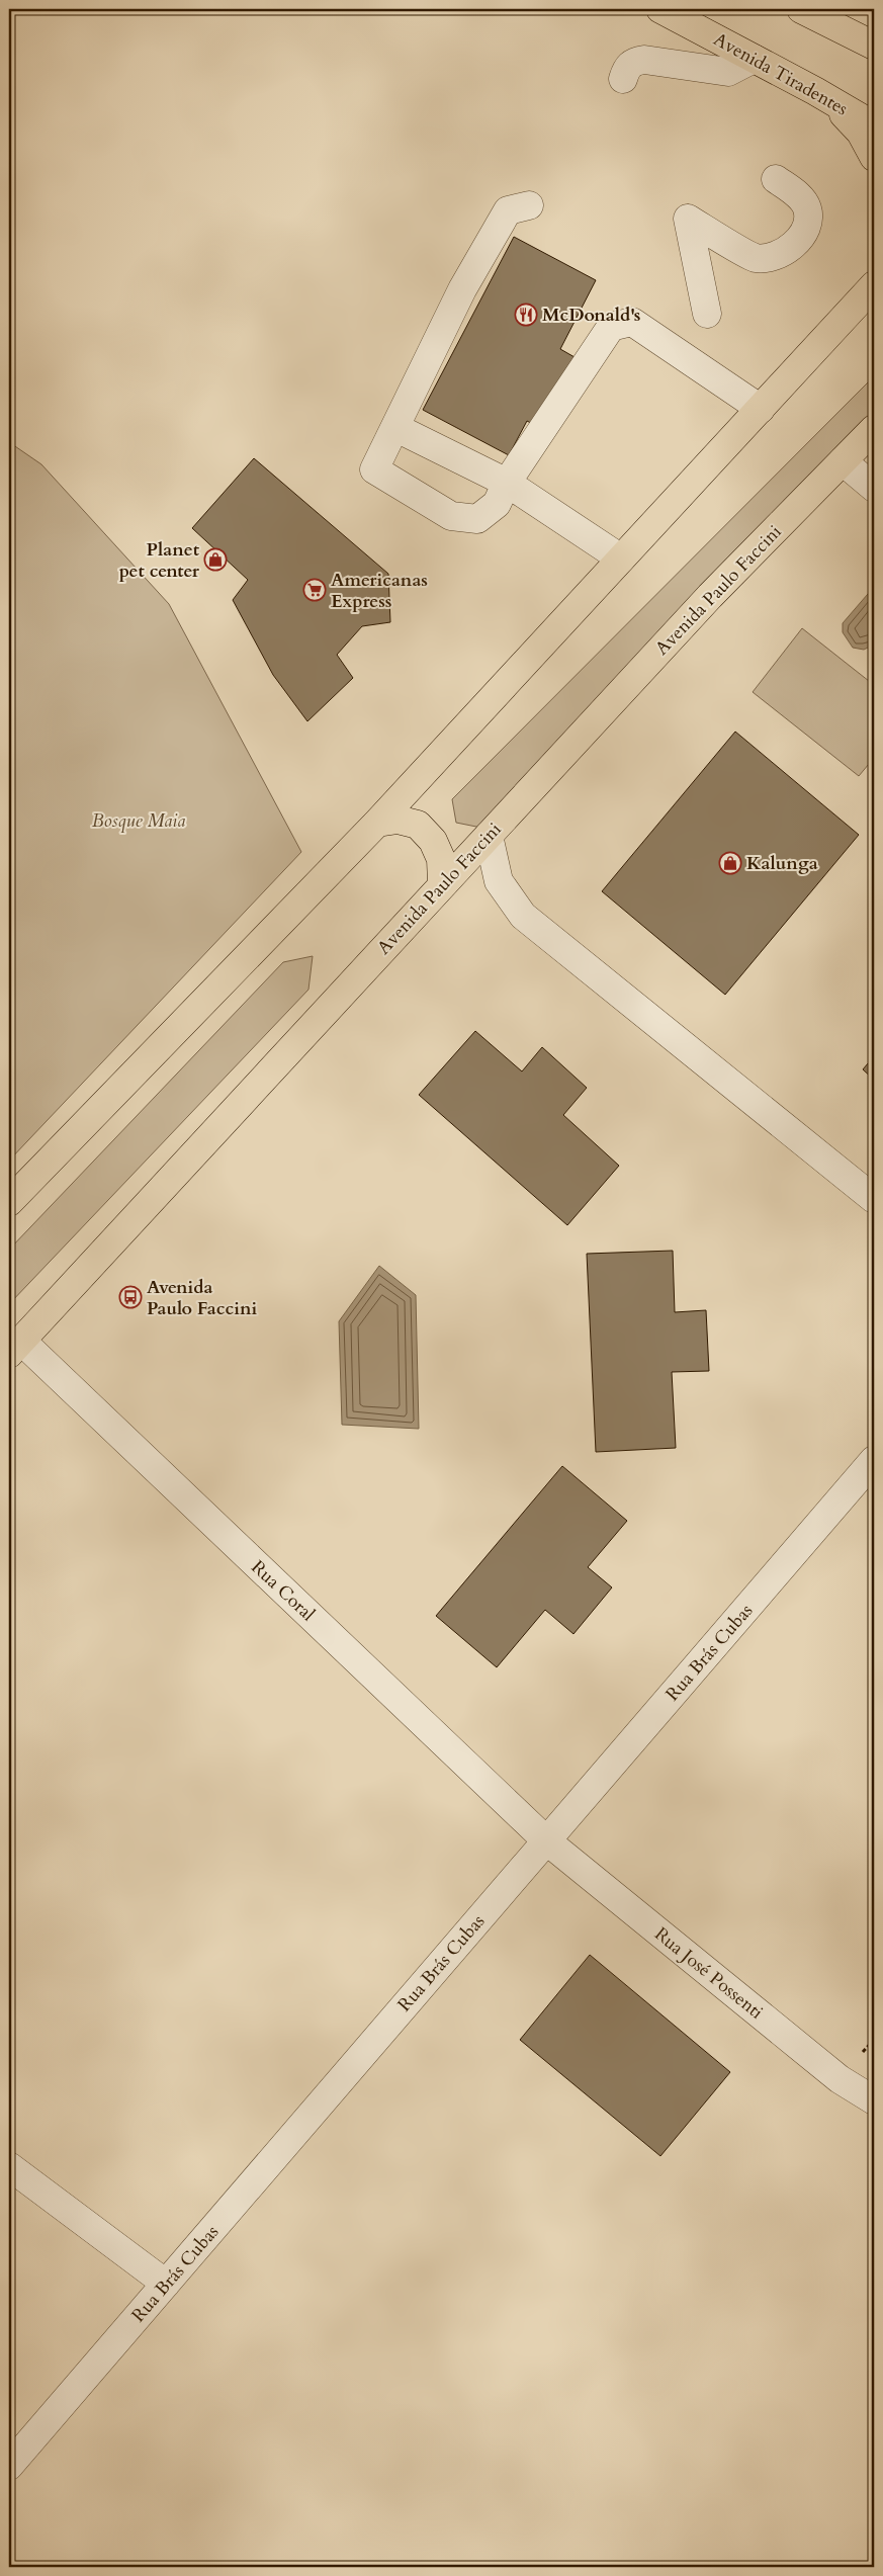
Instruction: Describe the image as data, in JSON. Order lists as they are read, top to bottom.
{
  "streets": {
    "main road": ["Avenida Tiradentes", "Avenida Paulo Faccini"],
    "street": ["Rua Coral", "Rua Brás Cubas", "Rua José Possenti"]
  },
  "crossings": [
    ["Avenida Paulo Faccini", "Rua Coral"],
    ["Rua Coral", "Rua Brás Cubas"],
    ["Rua Coral", "Rua José Possenti"],
    ["Rua Brás Cubas", "Rua José Possenti"]
  ],
  "parks": ["Bosque Maia"],
  "places": {
    "restaurant": ["McDonald's"],
    "shop": ["Planet pet center", "Kalunga"],
    "supermarket": ["Americanas Express"],
    "bus stop": ["Avenida Paulo Faccini"]
  }
}
